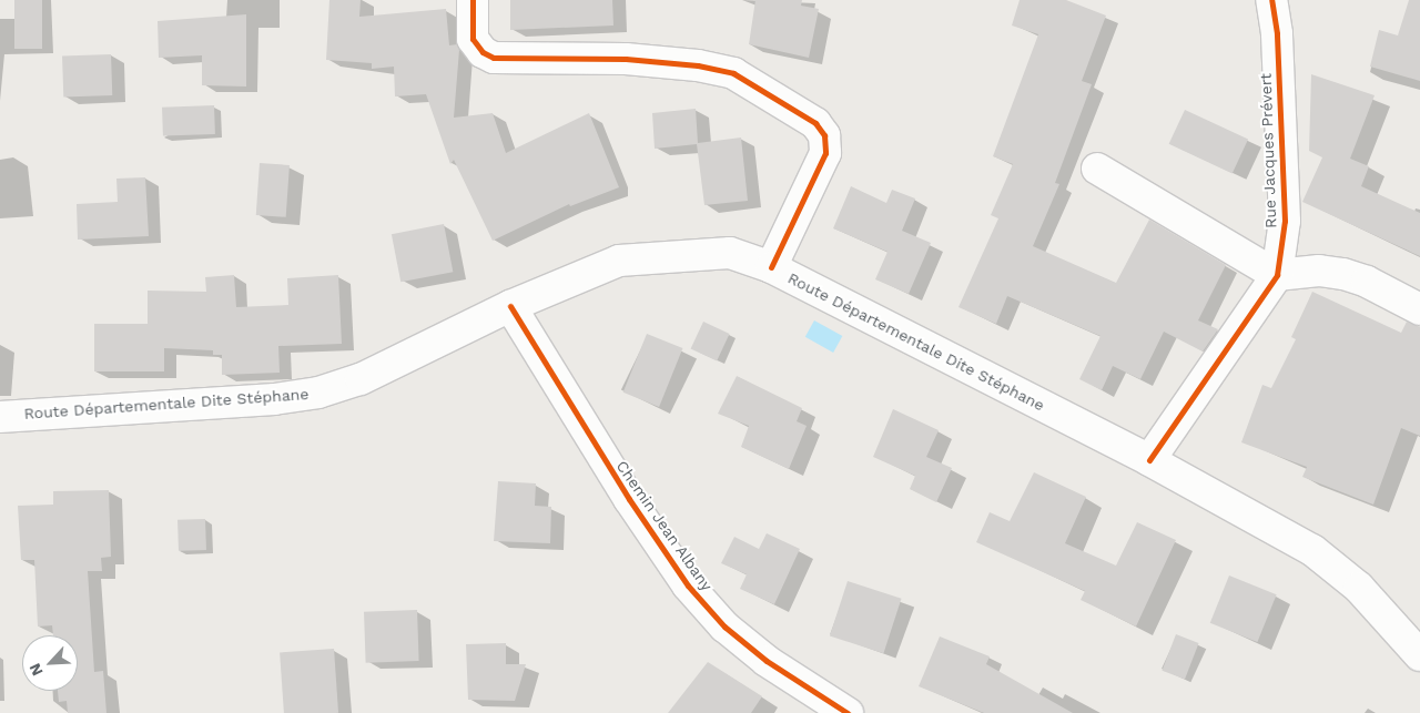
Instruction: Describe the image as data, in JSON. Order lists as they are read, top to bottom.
{
  "streets": {
    "street": ["Rue Jacques Prévert", "Route Départementale Dite Stéphane", "Chemin Jean Albany"]
  },
  "crossings": [
    ["Rue Jacques Prévert", "Route Départementale Dite Stéphane"],
    ["Route Départementale Dite Stéphane", "Chemin Jean Albany"]
  ],
  "north": "bottom left"
}
